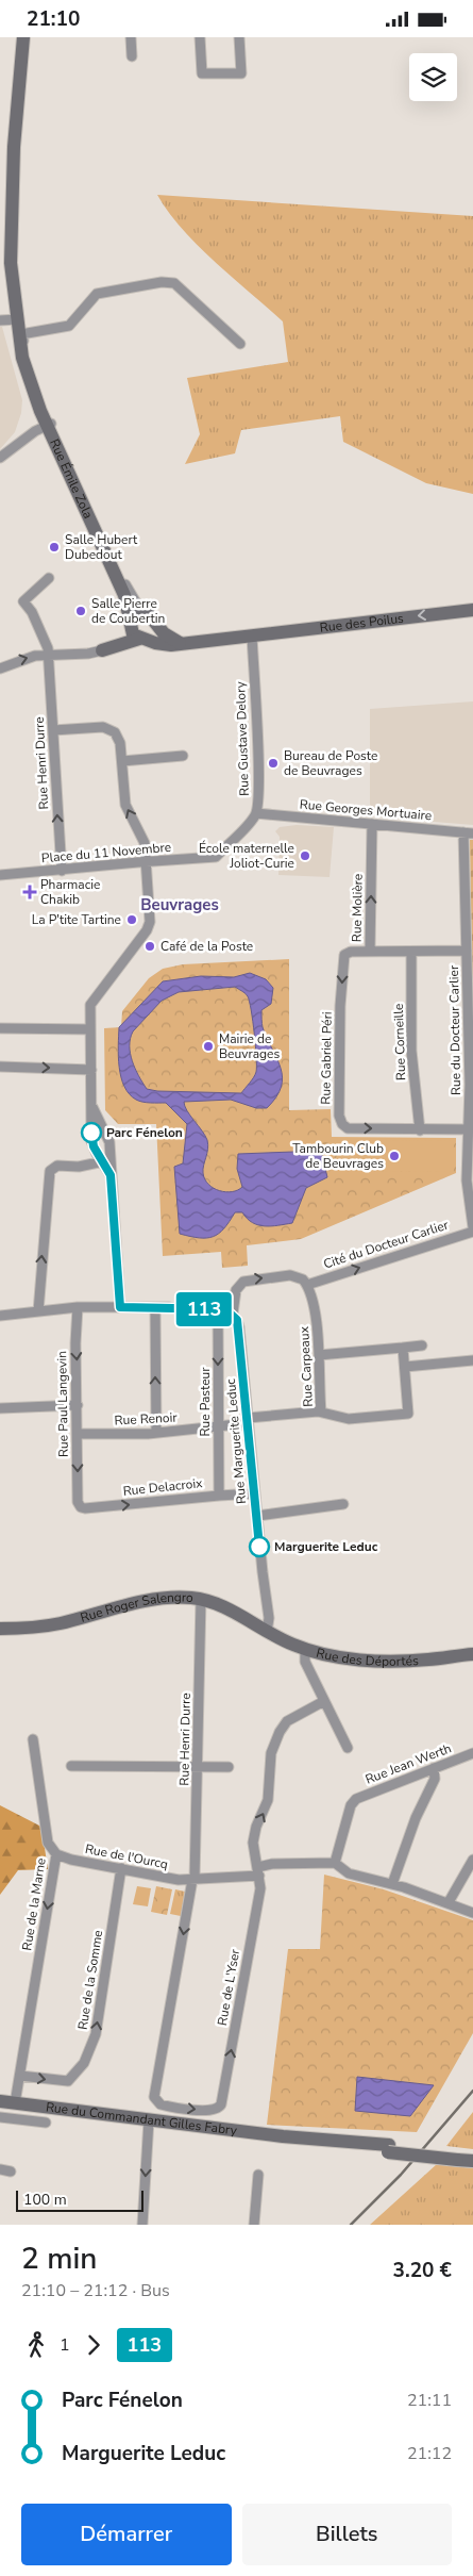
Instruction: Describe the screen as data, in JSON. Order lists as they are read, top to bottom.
{
  "streets": {
    "street": [
      "Rue Émile Zola",
      "Rue des Poilus",
      "Rue Gustave Delory",
      "Rue Henri Durre",
      "Rue Georges Mortuaire",
      "Place du 11 Novembre",
      "Rue Molière",
      "Rue du Docteur Carlier",
      "Rue Corneille",
      "Rue Gabriel Péri",
      "Cité du Docteur Carlier",
      "Rue Carpeaux",
      "Rue Pasteur",
      "Rue Paul Langevin",
      "Rue Renoir",
      "Rue Marguerite Leduc",
      "Rue Delacroix",
      "Rue Roger Salengro",
      "Rue des Déportés",
      "Rue Jean Werth",
      "Rue de l'Ourcq",
      "Rue de la Marne",
      "Rue de la Somme",
      "Rue de L'Yser",
      "Rue du Commandant Gilles Fabry"
    ]
  },
  "crossings": [
    ["Rue Émile Zola", "Rue des Poilus"],
    ["Rue des Poilus", "Rue Gustave Delory"],
    ["Rue Gustave Delory", "Rue Georges Mortuaire"],
    ["Rue Gustave Delory", "Place du 11 Novembre"],
    ["Rue Henri Durre", "Place du 11 Novembre"],
    ["Rue Henri Durre", "Rue Roger Salengro"],
    ["Rue Henri Durre", "Rue de l'Ourcq"],
    ["Rue Henri Durre", "Rue de L'Yser"],
    ["Rue Georges Mortuaire", "Rue Molière"],
    ["Rue Georges Mortuaire", "Rue du Docteur Carlier"],
    ["Rue Molière", "Rue du Docteur Carlier"],
    ["Rue Molière", "Rue Corneille"],
    ["Rue Molière", "Rue Gabriel Péri"],
    ["Rue du Docteur Carlier", "Rue Gabriel Péri"],
    ["Rue du Docteur Carlier", "Cité du Docteur Carlier"],
    ["Rue Corneille", "Rue Gabriel Péri"],
    ["Cité du Docteur Carlier", "Rue Carpeaux"],
    ["Rue Carpeaux", "Rue Renoir"],
    ["Rue Pasteur", "Rue Renoir"],
    ["Rue Pasteur", "Rue Delacroix"],
    ["Rue Paul Langevin", "Rue Renoir"],
    ["Rue Paul Langevin", "Rue Delacroix"],
    ["Rue Renoir", "Rue Marguerite Leduc"],
    ["Rue Marguerite Leduc", "Rue Delacroix"],
    ["Rue Marguerite Leduc", "Rue Roger Salengro"],
    ["Rue Marguerite Leduc", "Rue des Déportés"],
    ["Rue Roger Salengro", "Rue des Déportés"],
    ["Rue Jean Werth", "Rue de l'Ourcq"],
    ["Rue de l'Ourcq", "Rue de la Marne"],
    ["Rue de l'Ourcq", "Rue de la Somme"],
    ["Rue de l'Ourcq", "Rue de L'Yser"],
    ["Rue de la Marne", "Rue de la Somme"],
    ["Rue de la Marne", "Rue du Commandant Gilles Fabry"]
  ],
  "one_way": [
    "Rue des Poilus",
    "Rue Molière",
    "Cité du Docteur Carlier",
    "Rue Delacroix",
    "Rue de la Marne",
    "Rue de la Somme",
    "Rue de L'Yser"
  ],
  "districts": ["Beuvrages"],
  "places": {
    "other": [
      "Salle Hubert Dubedout",
      "Salle Pierre de Coubertin",
      "Bureau de Poste de Beuvrages",
      "École maternelle Joliot-Curie",
      "La P'tite Tartine",
      "Café de la Poste",
      "Mairie de Beuvrages",
      "Parc Fénelon",
      "Tambourin Club de Beuvrages",
      "Marguerite Leduc"
    ],
    "health": ["Pharmacie Chakib"]
  },
  "lines": ["bus line 113"],
  "scale_bar": "100 m",
  "page": {
    "status": "21:10",
    "on_map": "113",
    "scale": "100 m",
    "heading": ["2 min", "21:10 – 21:12 · Bus", "3.20 €"],
    "legs": ["1", "113"],
    "list": [
      {
        "name": "Parc Fénelon",
        "value": "21:11"
      },
      {
        "name": "Marguerite Leduc",
        "value": "21:12"
      }
    ],
    "buttons": ["Démarrer", "Billets"]
  }
}
